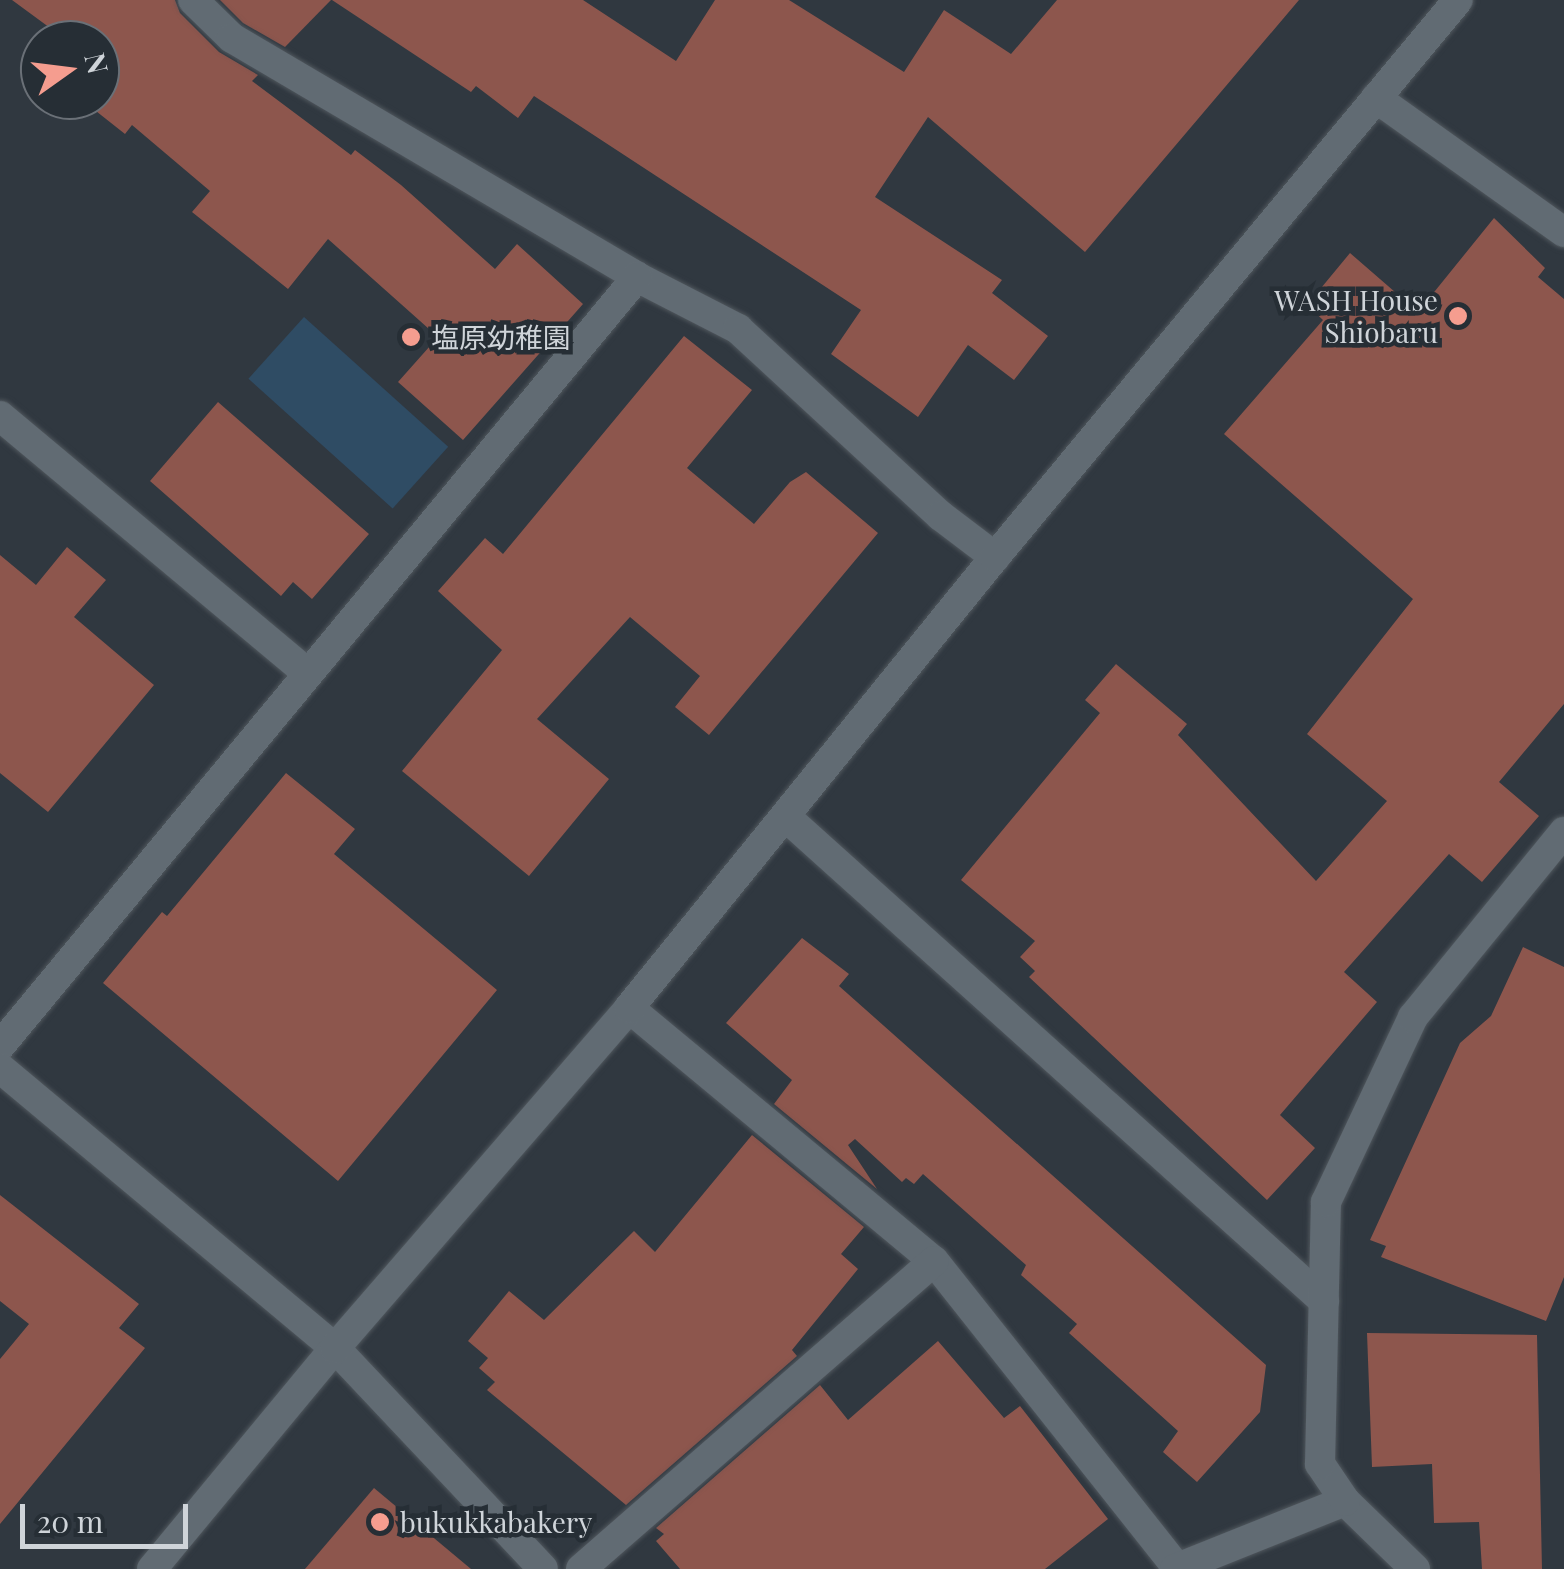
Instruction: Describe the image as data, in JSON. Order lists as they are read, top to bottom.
{
  "places": ["WASH House Shiobaru", "塩原幼稚園", "bukukkabakery"],
  "scale_bar": "20 m",
  "north": "right"
}
